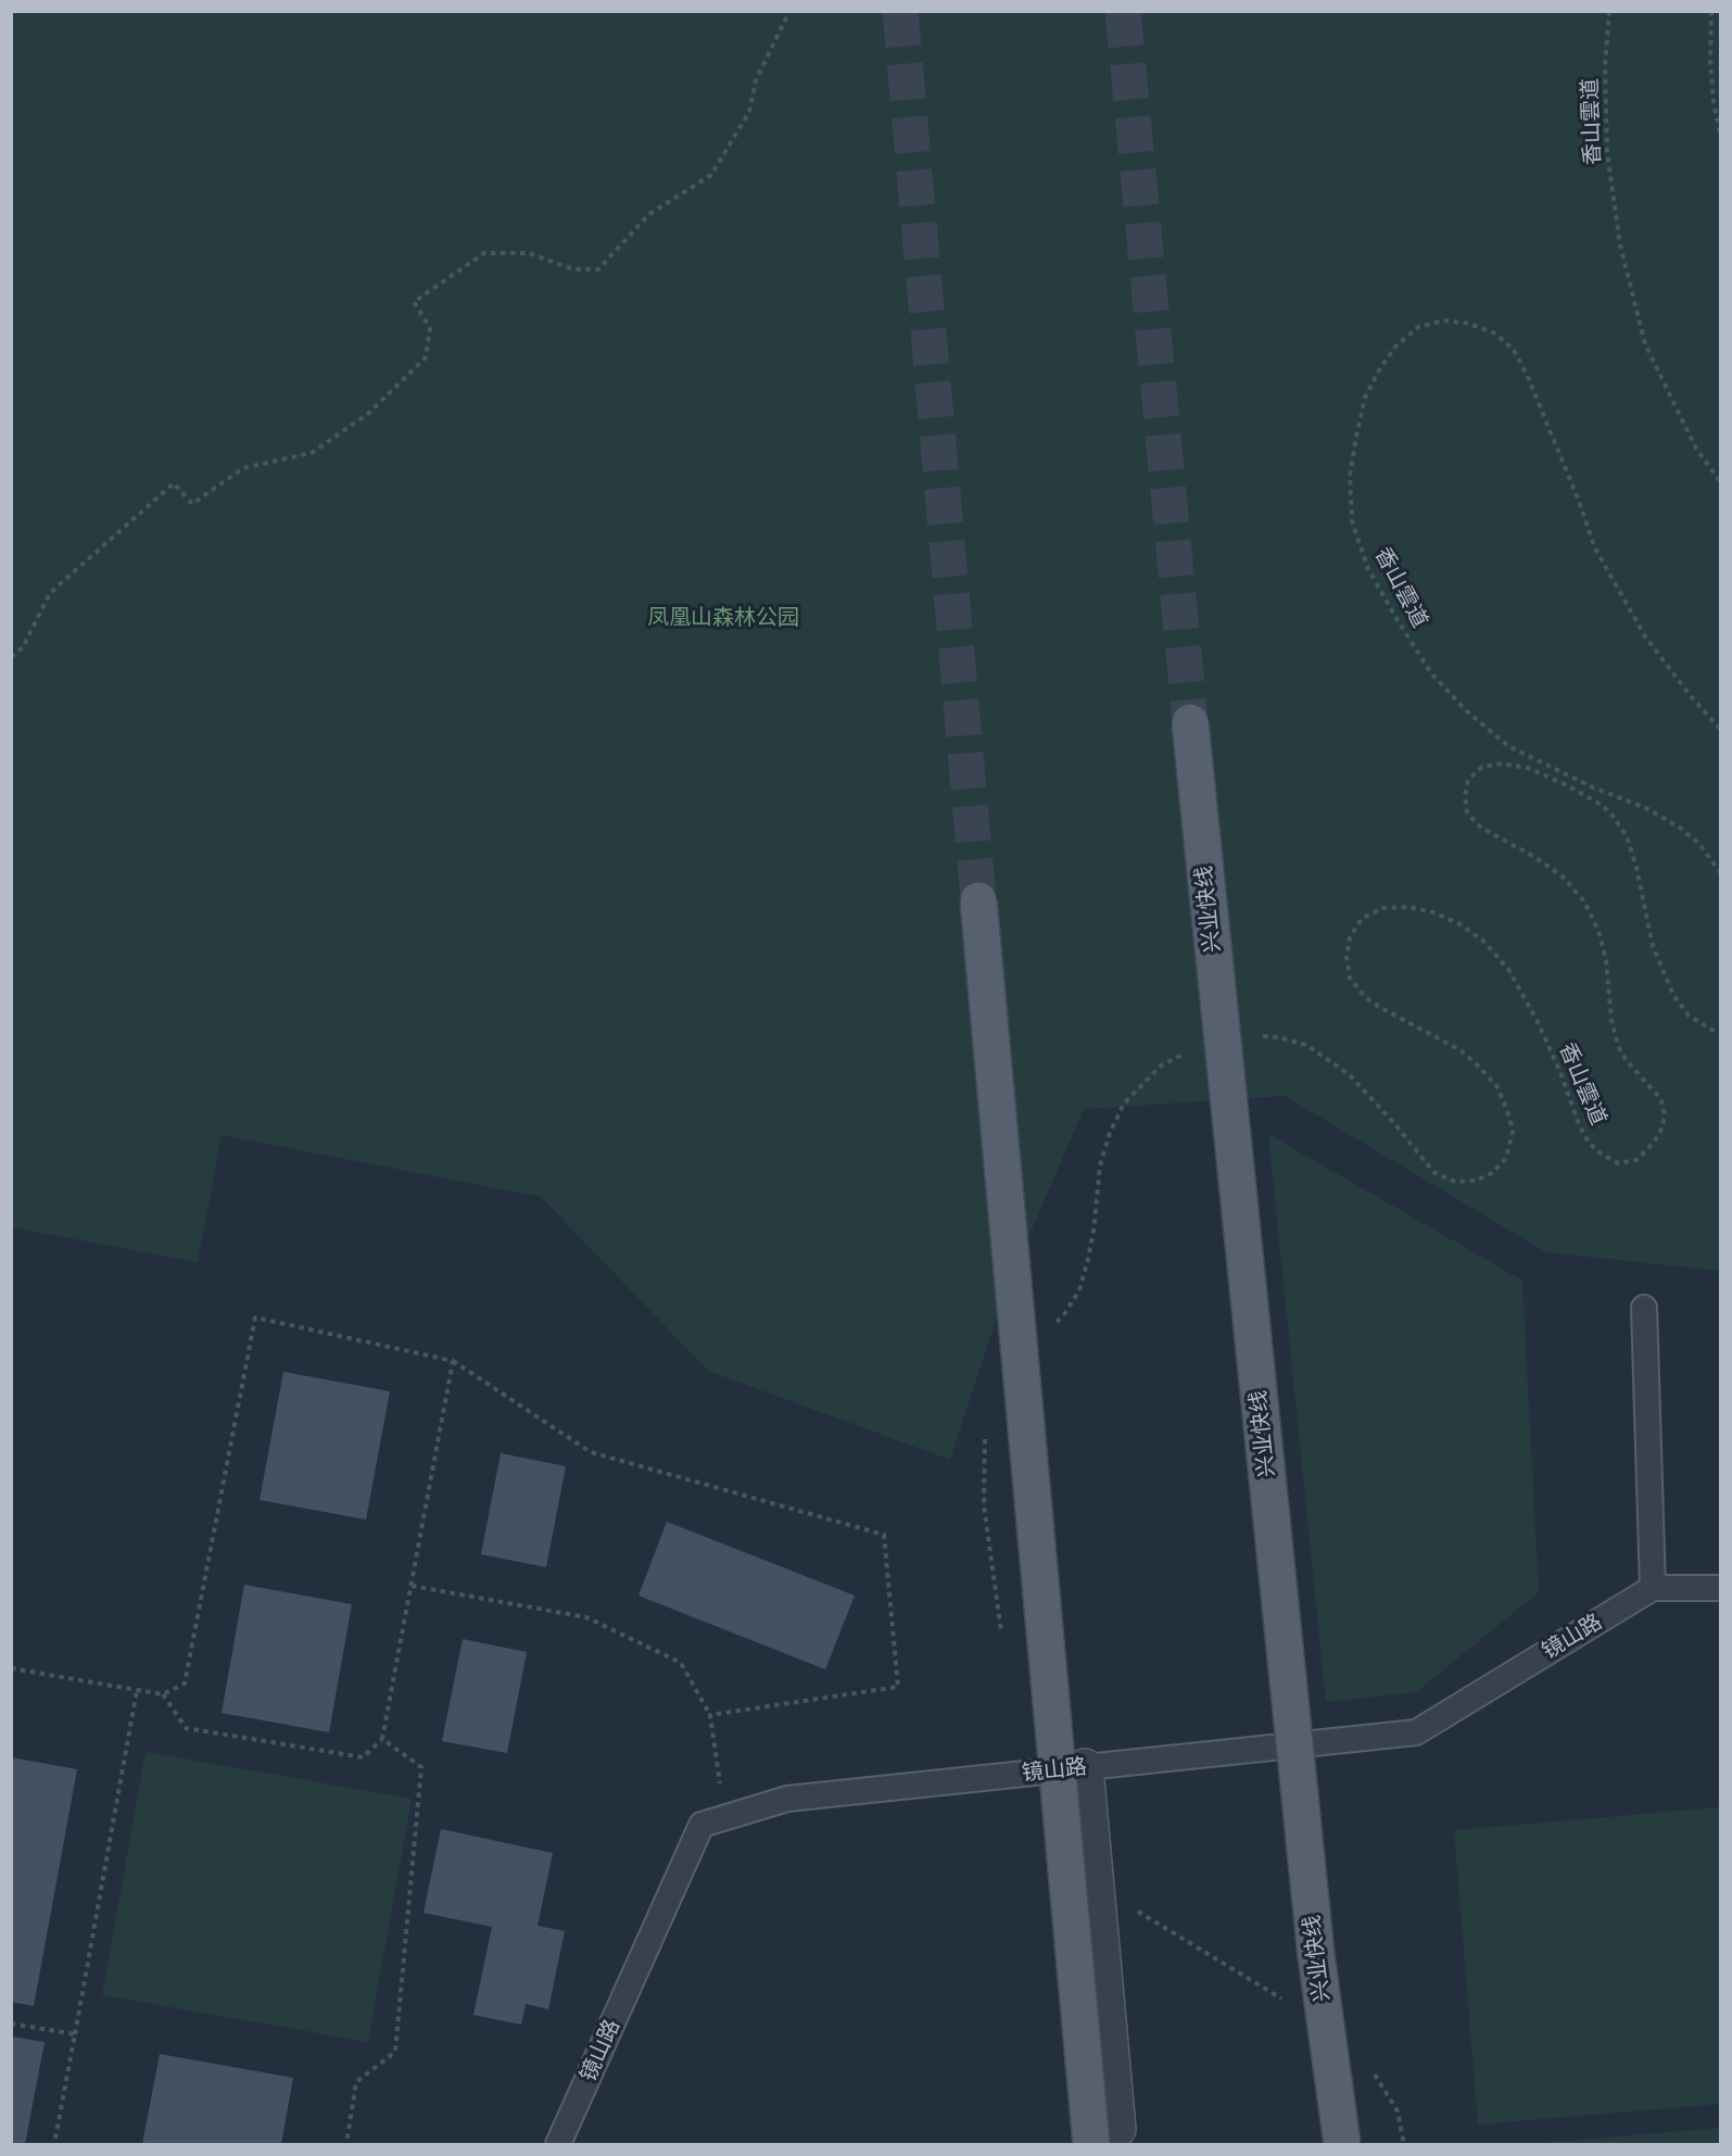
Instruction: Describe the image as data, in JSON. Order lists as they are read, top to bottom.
{
  "streets": {
    "main road": ["兴业快线"],
    "lane": ["镜山路"],
    "path": ["香山雲道"]
  },
  "parks": ["凤凰山森林公园"]
}
